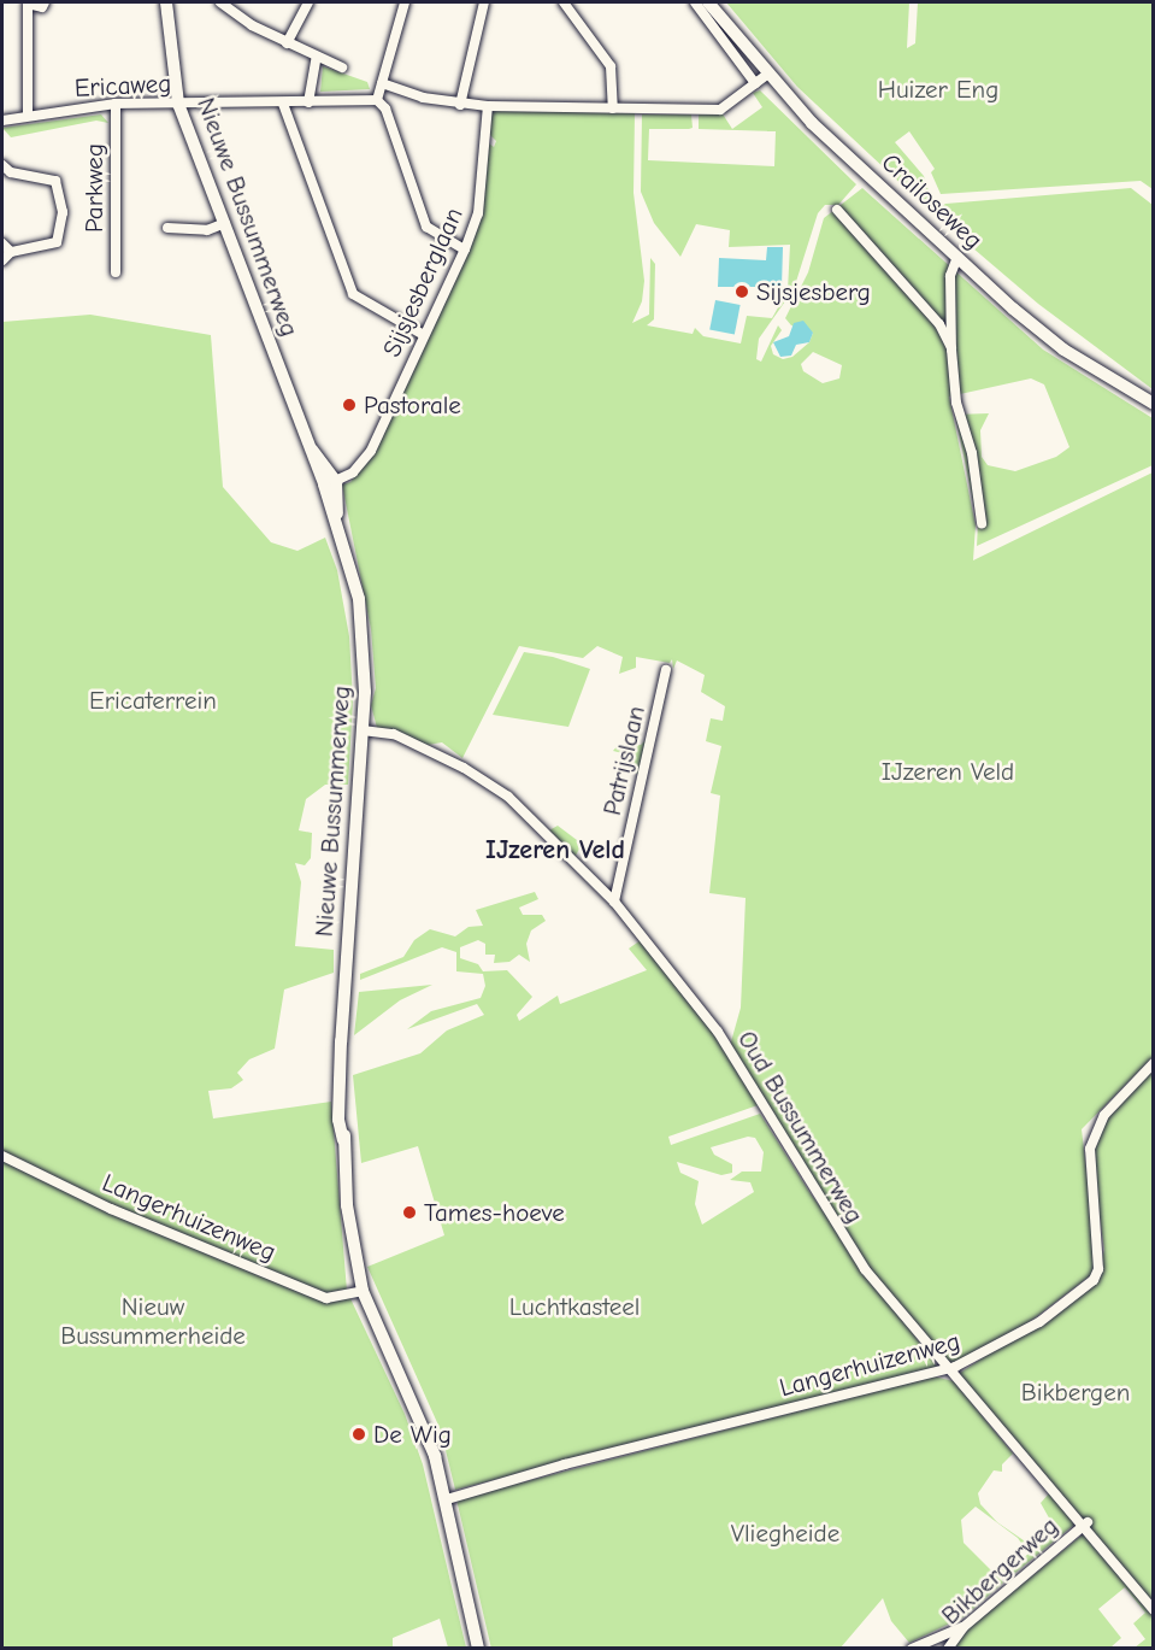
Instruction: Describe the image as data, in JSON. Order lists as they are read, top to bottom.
{
  "streets": {
    "main road": ["Crailoseweg", "Nieuwe Bussummerweg"],
    "street": [
      "Ericaweg",
      "Parkweg",
      "Sijsjesberglaan",
      "Patrijslaan",
      "Oud Bussummerweg",
      "Langerhuizenweg",
      "Bikbergerweg"
    ]
  },
  "crossings": [
    ["Ericaweg", "Parkweg"],
    ["Ericaweg", "Nieuwe Bussummerweg"],
    ["Nieuwe Bussummerweg", "Sijsjesberglaan"],
    ["Nieuwe Bussummerweg", "Oud Bussummerweg"],
    ["Nieuwe Bussummerweg", "Langerhuizenweg"],
    ["Patrijslaan", "Oud Bussummerweg"],
    ["Oud Bussummerweg", "Langerhuizenweg"],
    ["Oud Bussummerweg", "Bikbergerweg"]
  ],
  "districts": ["IJzeren Veld"],
  "parks": [
    "Huizer Eng",
    "Ericaterrein",
    "IJzeren Veld",
    "Nieuw Bussummerheide",
    "Luchtkasteel",
    "Bikbergen",
    "Vliegheide"
  ],
  "places": [
    "Sijsjesberg",
    "Pastorale",
    "Tames-hoeve",
    "De Wig"
  ]
}
